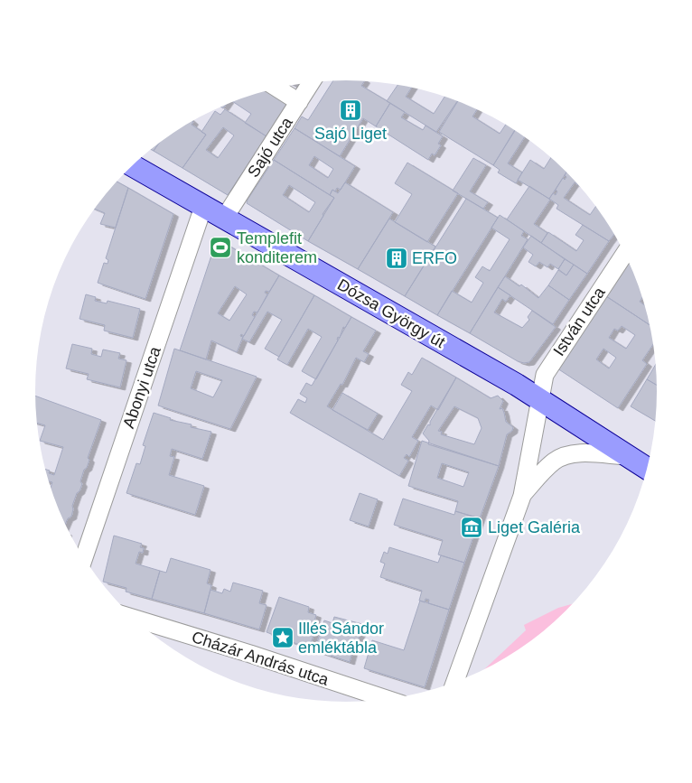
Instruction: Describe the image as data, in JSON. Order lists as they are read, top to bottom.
{
  "streets": {
    "main road": ["Dózsa György út"],
    "street": [
      "Sajó utca",
      "István utca",
      "Abonyi utca",
      "Cházár András utca"
    ]
  },
  "crossings": [
    ["Sajó utca", "Dózsa György út"],
    ["Dózsa György út", "István utca"],
    ["Dózsa György út", "Abonyi utca"]
  ],
  "places": {
    "building": ["Sajó Liget", "ERFO"],
    "sports": ["Templefit konditerem"],
    "museum": ["Liget Galéria"],
    "place": ["Illés Sándor emléktábla"]
  }
}
